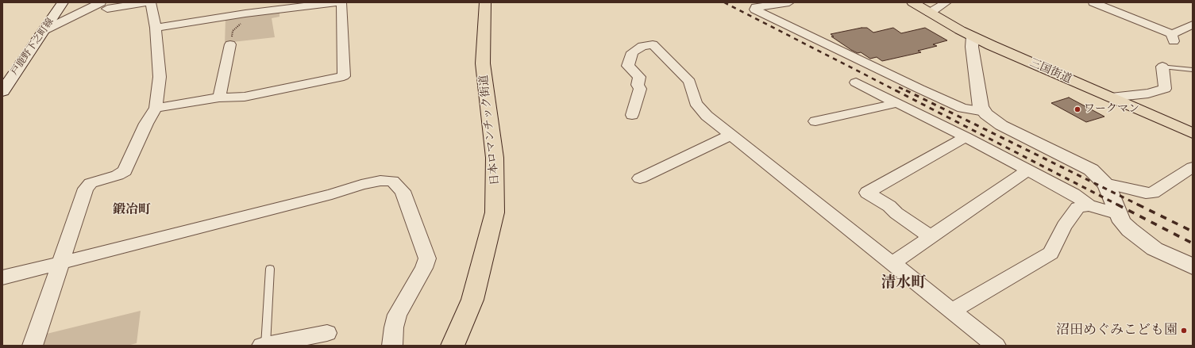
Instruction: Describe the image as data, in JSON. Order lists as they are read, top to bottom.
{
  "streets": {
    "highway": ["三国街道", "日本ロマンチック街道"],
    "street": ["戸鹿野下之町線"]
  },
  "districts": ["鍛冶町", "清水町"],
  "places": ["ワークマン", "沼田めぐみこども園"]
}
